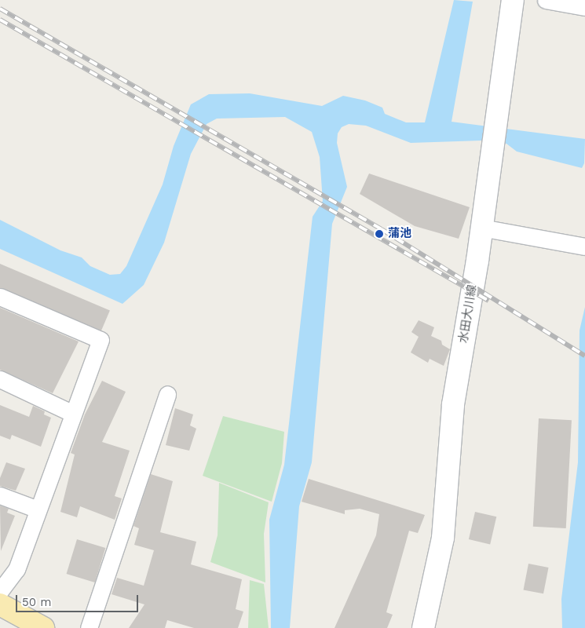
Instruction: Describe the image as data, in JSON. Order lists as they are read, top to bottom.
{
  "streets": {
    "main road": ["水田大川線"]
  },
  "places": ["蒲池"],
  "scale_bar": "50 m"
}
